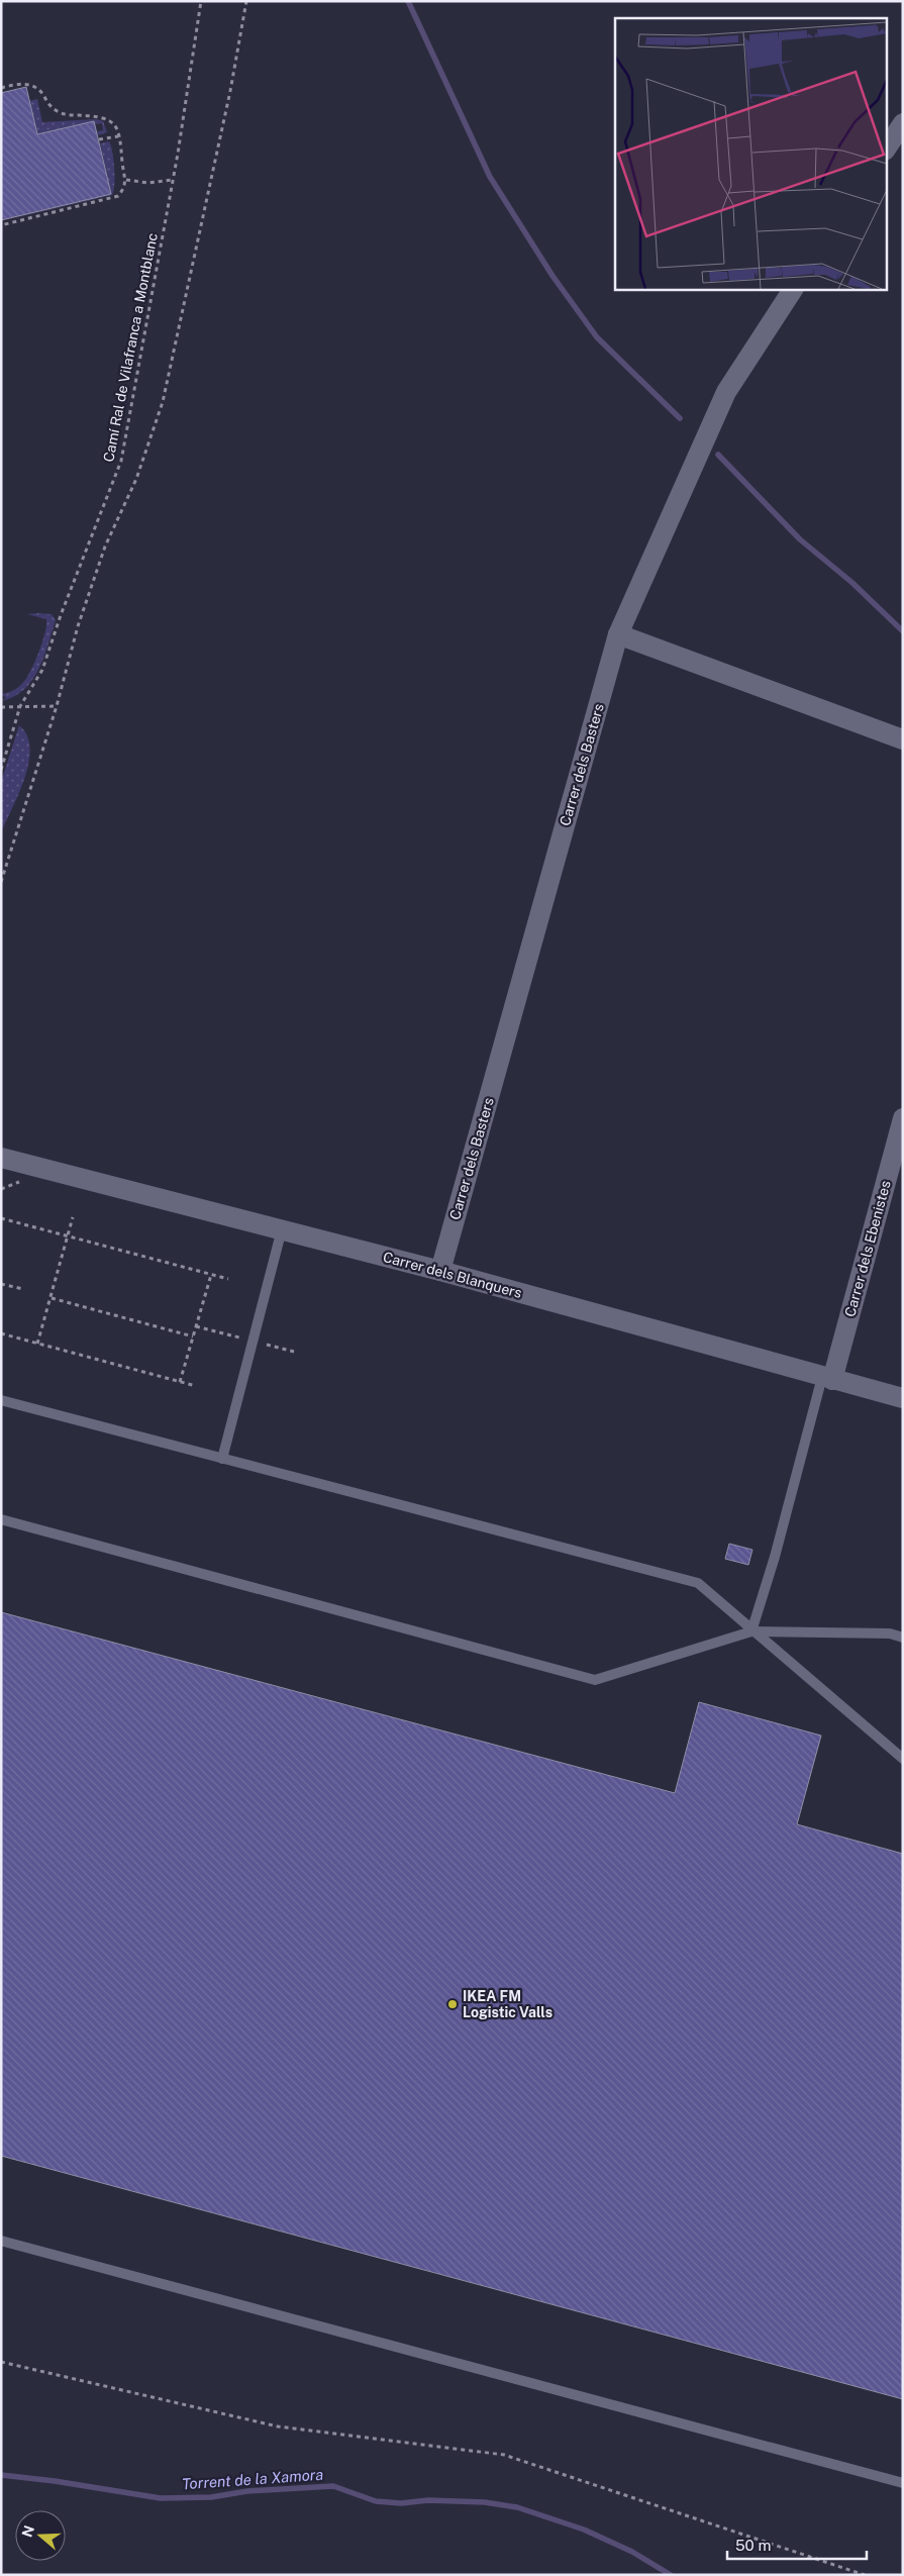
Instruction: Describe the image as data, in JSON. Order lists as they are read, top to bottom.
{
  "streets": {
    "street": ["Carrer dels Basters", "Carrer dels Ebenistes", "Carrer dels Blanquers"],
    "path": ["Camí Ral de Vilafranca a Montblanc"]
  },
  "crossings": [
    ["Carrer dels Basters", "Carrer dels Blanquers"],
    ["Carrer dels Ebenistes", "Carrer dels Blanquers"]
  ],
  "water": ["Torrent de la Xamora"],
  "places": ["IKEA FM Logistic Valls"],
  "scale_bar": "50 m",
  "north": "left"
}
